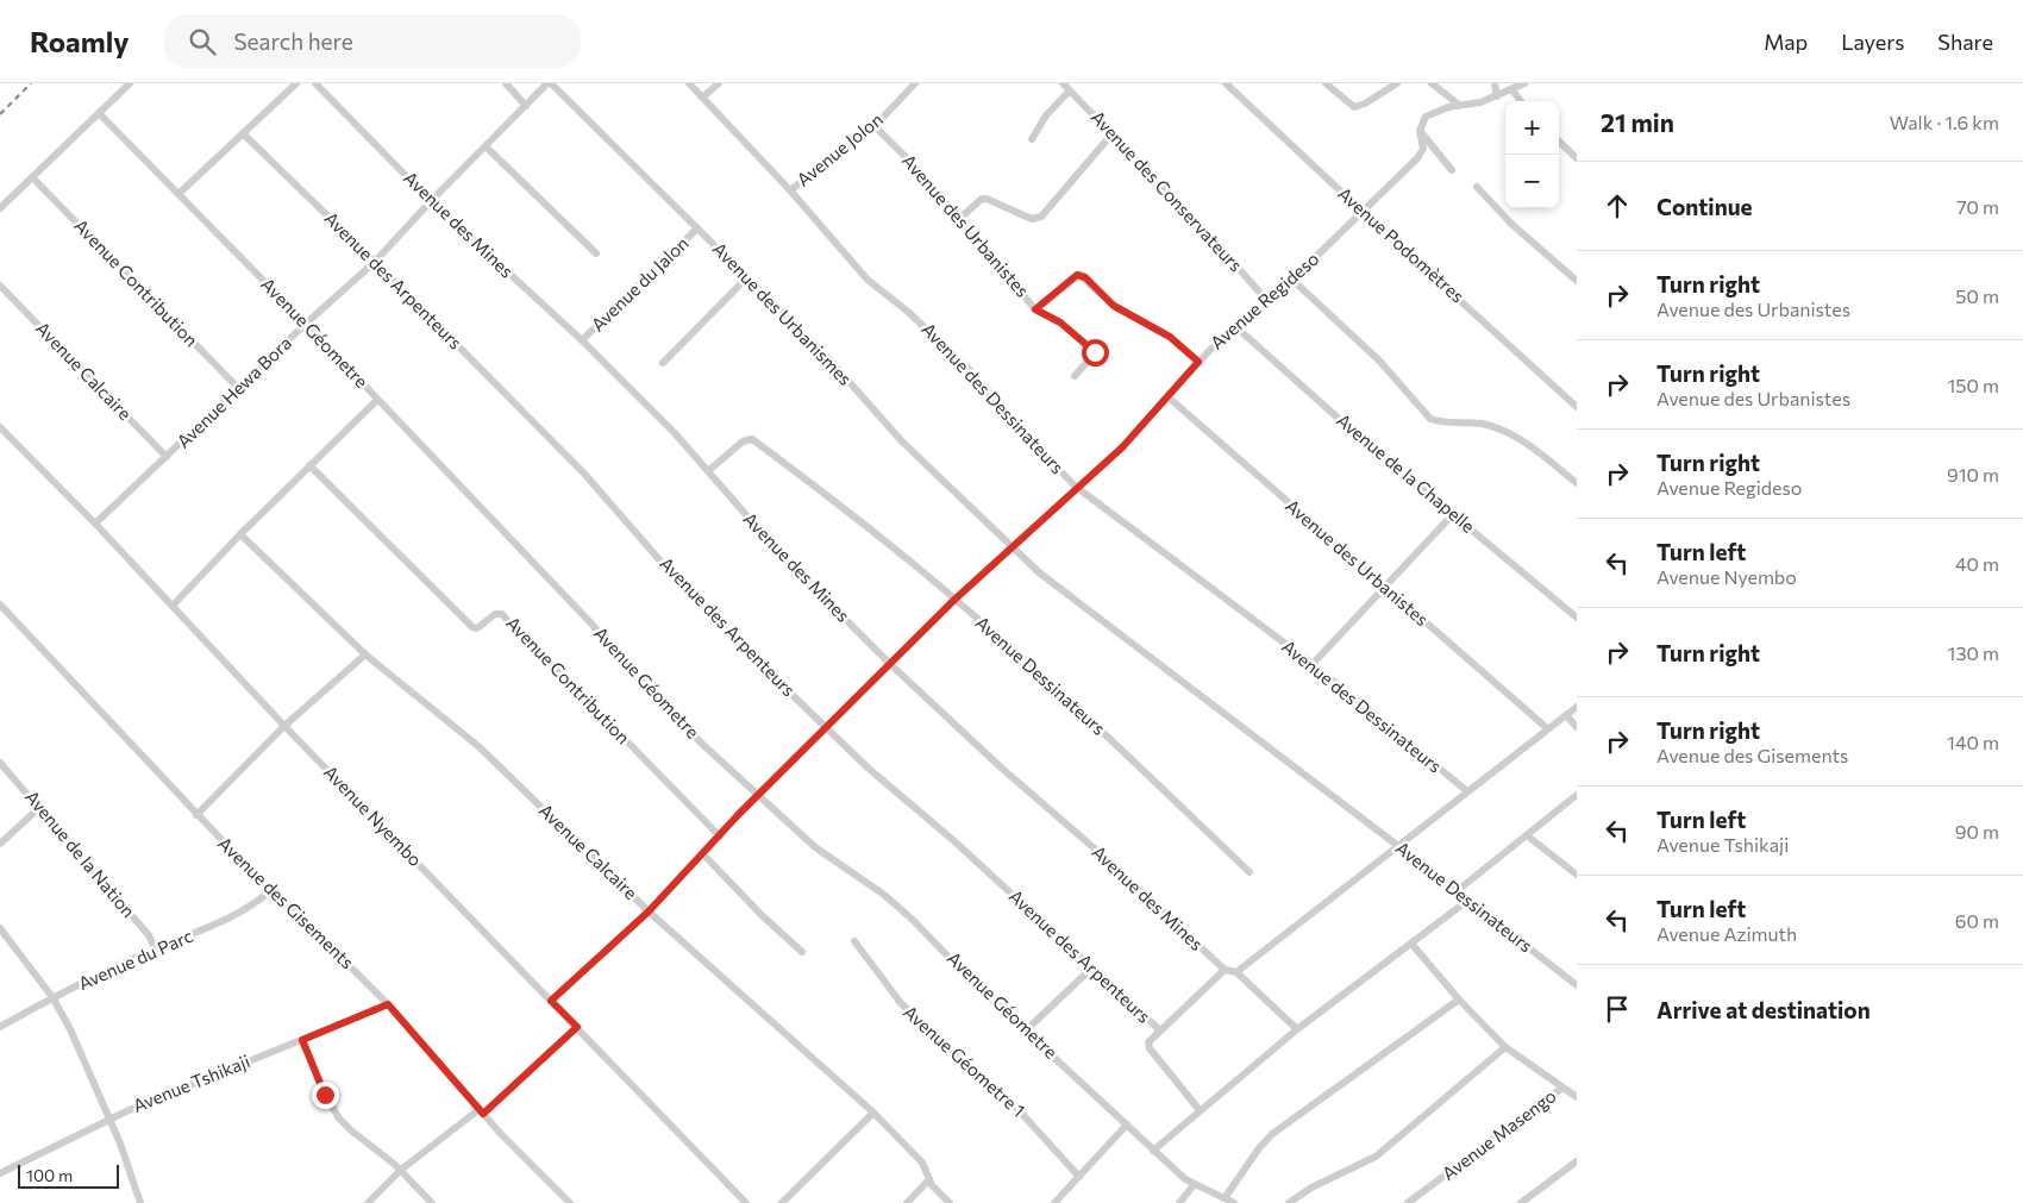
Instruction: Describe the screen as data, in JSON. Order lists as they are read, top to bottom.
{
  "streets": {
    "street": [
      "Avenue Jolon",
      "Avenue des Conservateurs",
      "Avenue des Mines",
      "Avenue des Urbanistes",
      "Avenue Podomètres",
      "Avenue des Arpenteurs",
      "Avenue Contribution",
      "Avenue du Jalon",
      "Avenue Regideso",
      "Avenue des Urbanismes",
      "Avenue Géometre",
      "Avenue Calcaire",
      "Avenue Hewa Bora",
      "Avenue des Dessinateurs",
      "Avenue de la Chapelle",
      "Avenue Dessinateurs",
      "Avenue Nyembo",
      "Avenue de la Nation",
      "Avenue des Gisements",
      "Avenue du Parc",
      "Avenue Géometre 1",
      "Avenue Tshikaji",
      "Avenue Masengo"
    ]
  },
  "crossings": [
    ["Avenue Jolon", "Avenue des Urbanistes"],
    ["Avenue Jolon", "Avenue des Dessinateurs"],
    ["Avenue des Conservateurs", "Avenue Regideso"],
    ["Avenue des Mines", "Avenue du Jalon"],
    ["Avenue des Mines", "Avenue Regideso"],
    ["Avenue des Mines", "Avenue Hewa Bora"],
    ["Avenue des Mines", "Avenue Dessinateurs"],
    ["Avenue des Urbanistes", "Avenue Regideso"],
    ["Avenue Podomètres", "Avenue Regideso"],
    ["Avenue des Arpenteurs", "Avenue Regideso"],
    ["Avenue des Arpenteurs", "Avenue Hewa Bora"],
    ["Avenue Contribution", "Avenue Regideso"],
    ["Avenue Contribution", "Avenue Hewa Bora"],
    ["Avenue du Jalon", "Avenue des Urbanismes"],
    ["Avenue Regideso", "Avenue des Urbanismes"],
    ["Avenue Regideso", "Avenue Géometre"],
    ["Avenue Regideso", "Avenue Calcaire"],
    ["Avenue Regideso", "Avenue des Dessinateurs"],
    ["Avenue Regideso", "Avenue de la Chapelle"],
    ["Avenue Regideso", "Avenue Dessinateurs"],
    ["Avenue Regideso", "Avenue Nyembo"],
    ["Avenue des Urbanismes", "Avenue Hewa Bora"],
    ["Avenue des Urbanismes", "Avenue Dessinateurs"],
    ["Avenue Géometre", "Avenue Hewa Bora"],
    ["Avenue Calcaire", "Avenue Hewa Bora"],
    ["Avenue Hewa Bora", "Avenue Nyembo"],
    ["Avenue de la Nation", "Avenue du Parc"],
    ["Avenue des Gisements", "Avenue du Parc"],
    ["Avenue des Gisements", "Avenue Tshikaji"]
  ],
  "scale_bar": "100 m",
  "page": {
    "header": "Roamly",
    "search": "Search here",
    "nav": ["Map", "Layers", "Share"],
    "heading": ["21 min", "Walk · 1.6 km"],
    "map_buttons": ["+", "−"],
    "list": [
      ["Continue", "70 m"],
      ["Turn right", "Avenue des Urbanistes", "50 m"],
      ["Turn right", "Avenue des Urbanistes", "150 m"],
      ["Turn right", "Avenue Regideso", "910 m"],
      ["Turn left", "Avenue Nyembo", "40 m"],
      ["Turn right", "130 m"],
      ["Turn right", "Avenue des Gisements", "140 m"],
      ["Turn left", "Avenue Tshikaji", "90 m"],
      ["Turn left", "Avenue Azimuth", "60 m"],
      "Arrive at destination"
    ],
    "scale": "100 m"
  }
}
